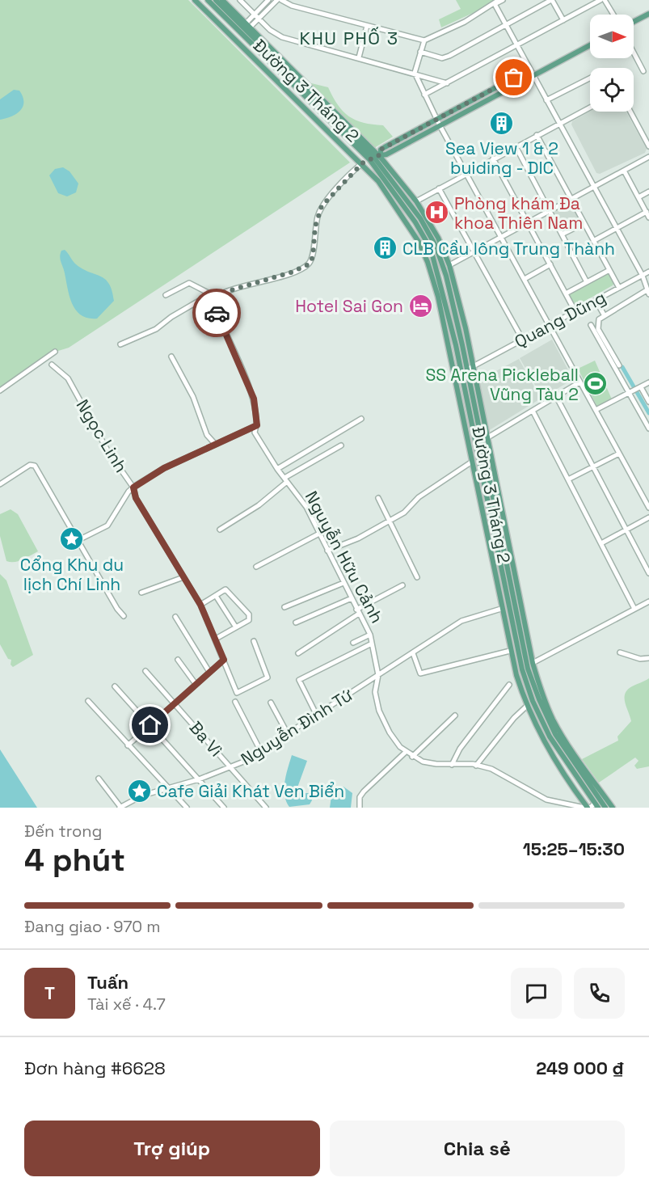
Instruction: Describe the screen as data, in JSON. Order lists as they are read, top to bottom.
{
  "streets": {
    "main road": ["Đường 3 Tháng 2"],
    "street": [
      "Quang Dũng",
      "Ngọc Linh",
      "Nguyễn Hữu Cảnh",
      "Nguyễn Đình Tứ",
      "Ba Vì"
    ]
  },
  "crossings": [
    ["Đường 3 Tháng 2", "Quang Dũng"],
    ["Đường 3 Tháng 2", "Nguyễn Hữu Cảnh"],
    ["Đường 3 Tháng 2", "Nguyễn Đình Tứ"],
    ["Nguyễn Hữu Cảnh", "Nguyễn Đình Tứ"],
    ["Nguyễn Đình Tứ", "Ba Vì"]
  ],
  "districts": ["KHU PHỐ 3"],
  "places": {
    "building": ["Sea View 1 & 2 buiding - DIC", "CLB Cầu lông Trung Thành"],
    "hospital": ["Phòng khám Đa khoa Thiên Nam"],
    "hotel": ["Hotel Sai Gon"],
    "sports": ["SS Arena Pickleball Vũng Tàu 2"],
    "place": ["Cổng Khu du lịch Chí Linh", "Cafe Giải Khát Ven Biển"]
  },
  "north": "right",
  "page": {
    "heading": ["4 phút", "Đến trong", "15:25–15:30"],
    "panel": [
      "Tuấn",
      "Tài xế · 4.7",
      "Đơn hàng #6628",
      "249 000 ₫"
    ],
    "bar": "Đang giao · 970 m",
    "round": "T",
    "buttons": ["Trợ giúp", "Chia sẻ"]
  }
}
